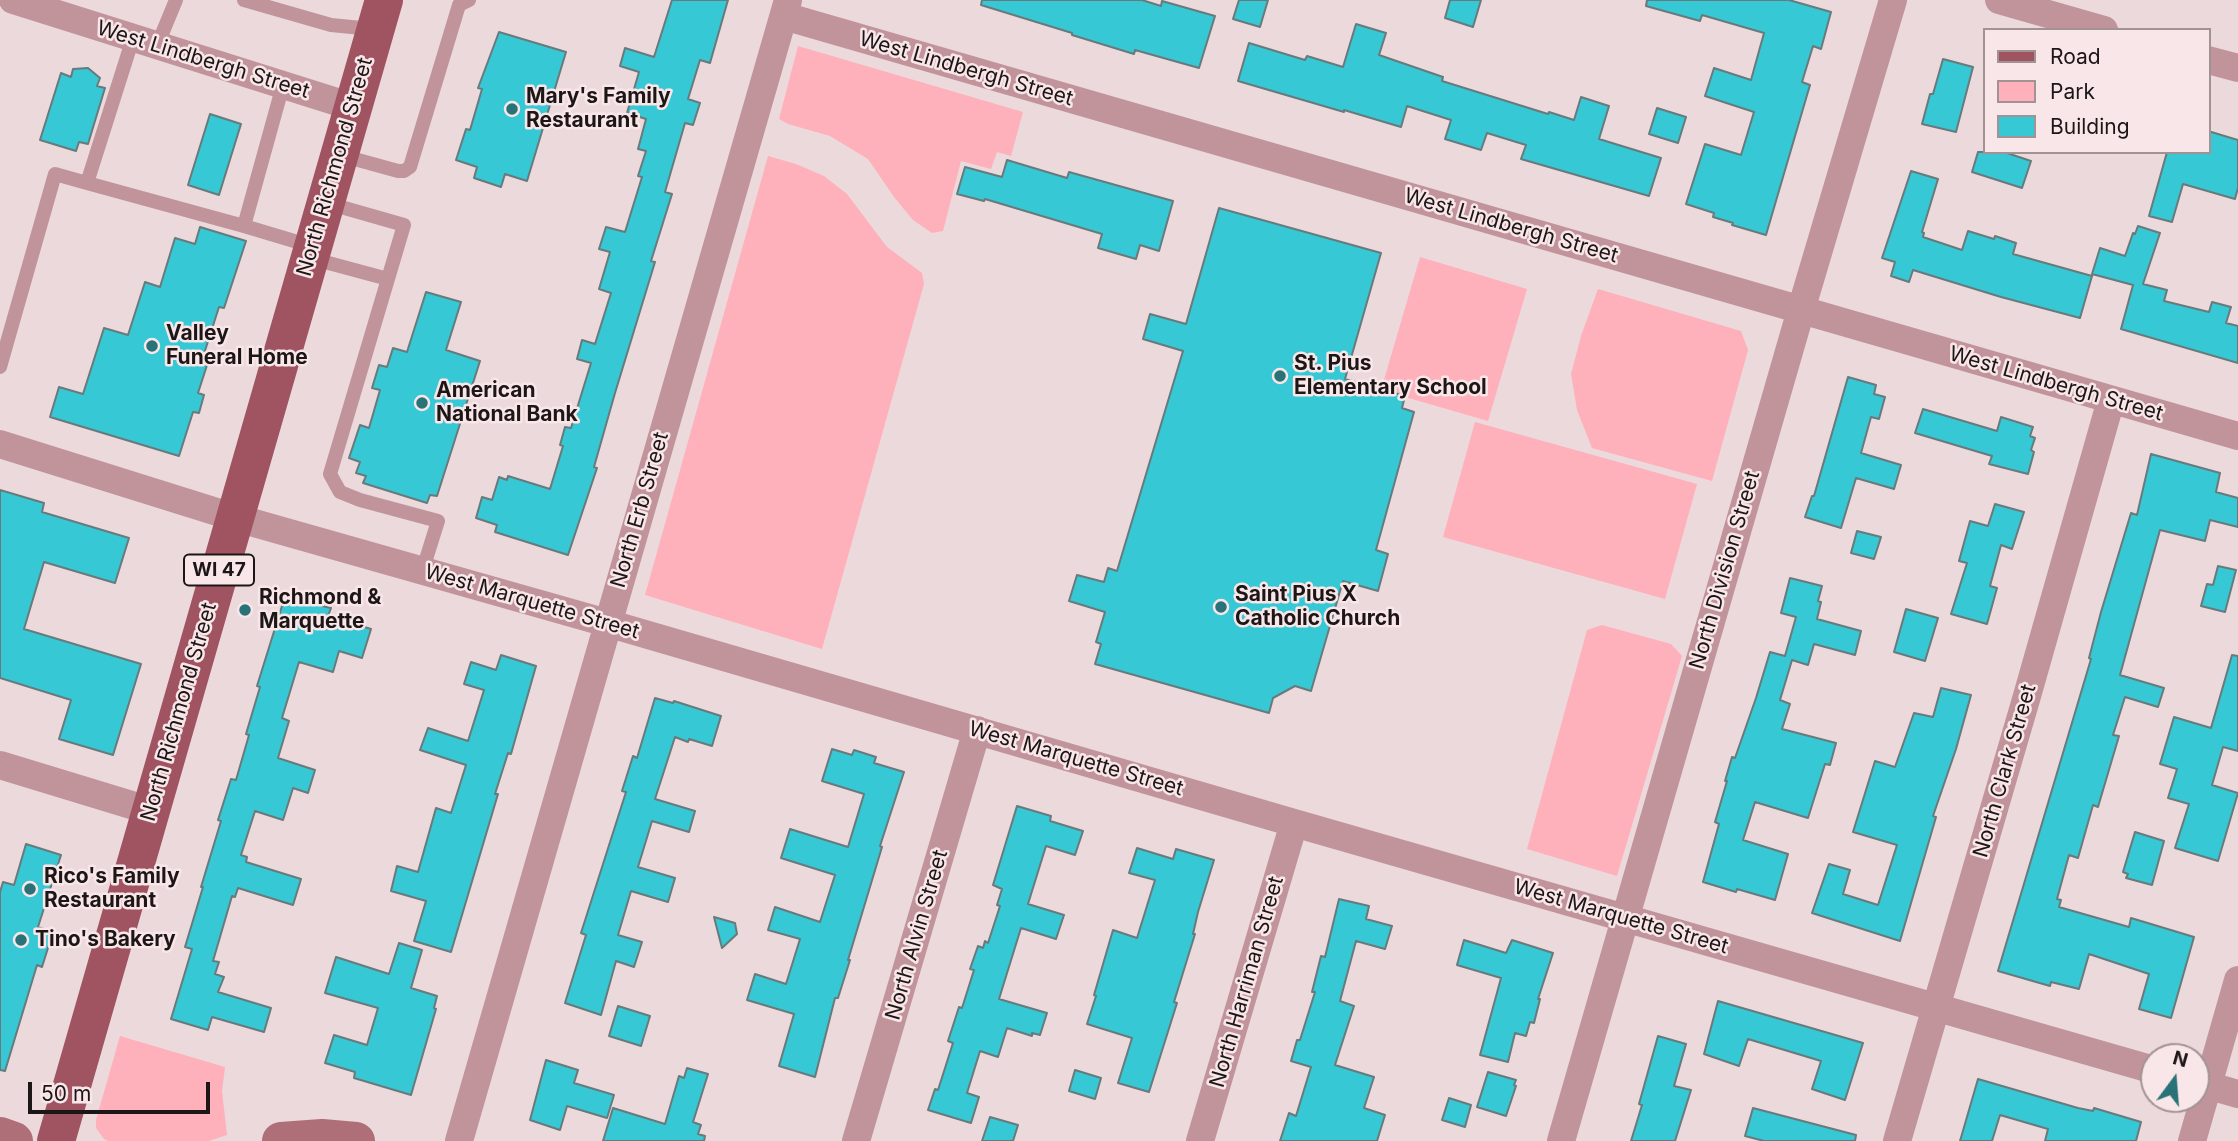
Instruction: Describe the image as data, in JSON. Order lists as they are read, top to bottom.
{
  "streets": {
    "main road": ["North Richmond Street", "WI 47"],
    "street": [
      "West Lindbergh Street",
      "North Erb Street",
      "North Division Street",
      "West Marquette Street",
      "North Clark Street",
      "North Alvin Street",
      "North Harriman Street"
    ]
  },
  "crossings": [
    ["West Lindbergh Street", "North Richmond Street"],
    ["West Lindbergh Street", "North Erb Street"],
    ["West Lindbergh Street", "North Division Street"],
    ["West Lindbergh Street", "North Clark Street"],
    ["North Richmond Street", "West Marquette Street"],
    ["North Erb Street", "West Marquette Street"],
    ["North Division Street", "West Marquette Street"],
    ["West Marquette Street", "North Clark Street"],
    ["West Marquette Street", "North Alvin Street"],
    ["West Marquette Street", "North Harriman Street"]
  ],
  "places": [
    "Mary's Family Restaurant",
    "Valley Funeral Home",
    "St. Pius Elementary School",
    "American National Bank",
    "Saint Pius X Catholic Church",
    "Richmond & Marquette",
    "Rico's Family Restaurant",
    "Tino's Bakery"
  ],
  "legend": ["Road", "Park", "Building"],
  "scale_bar": "50 m",
  "north": "top"
}
